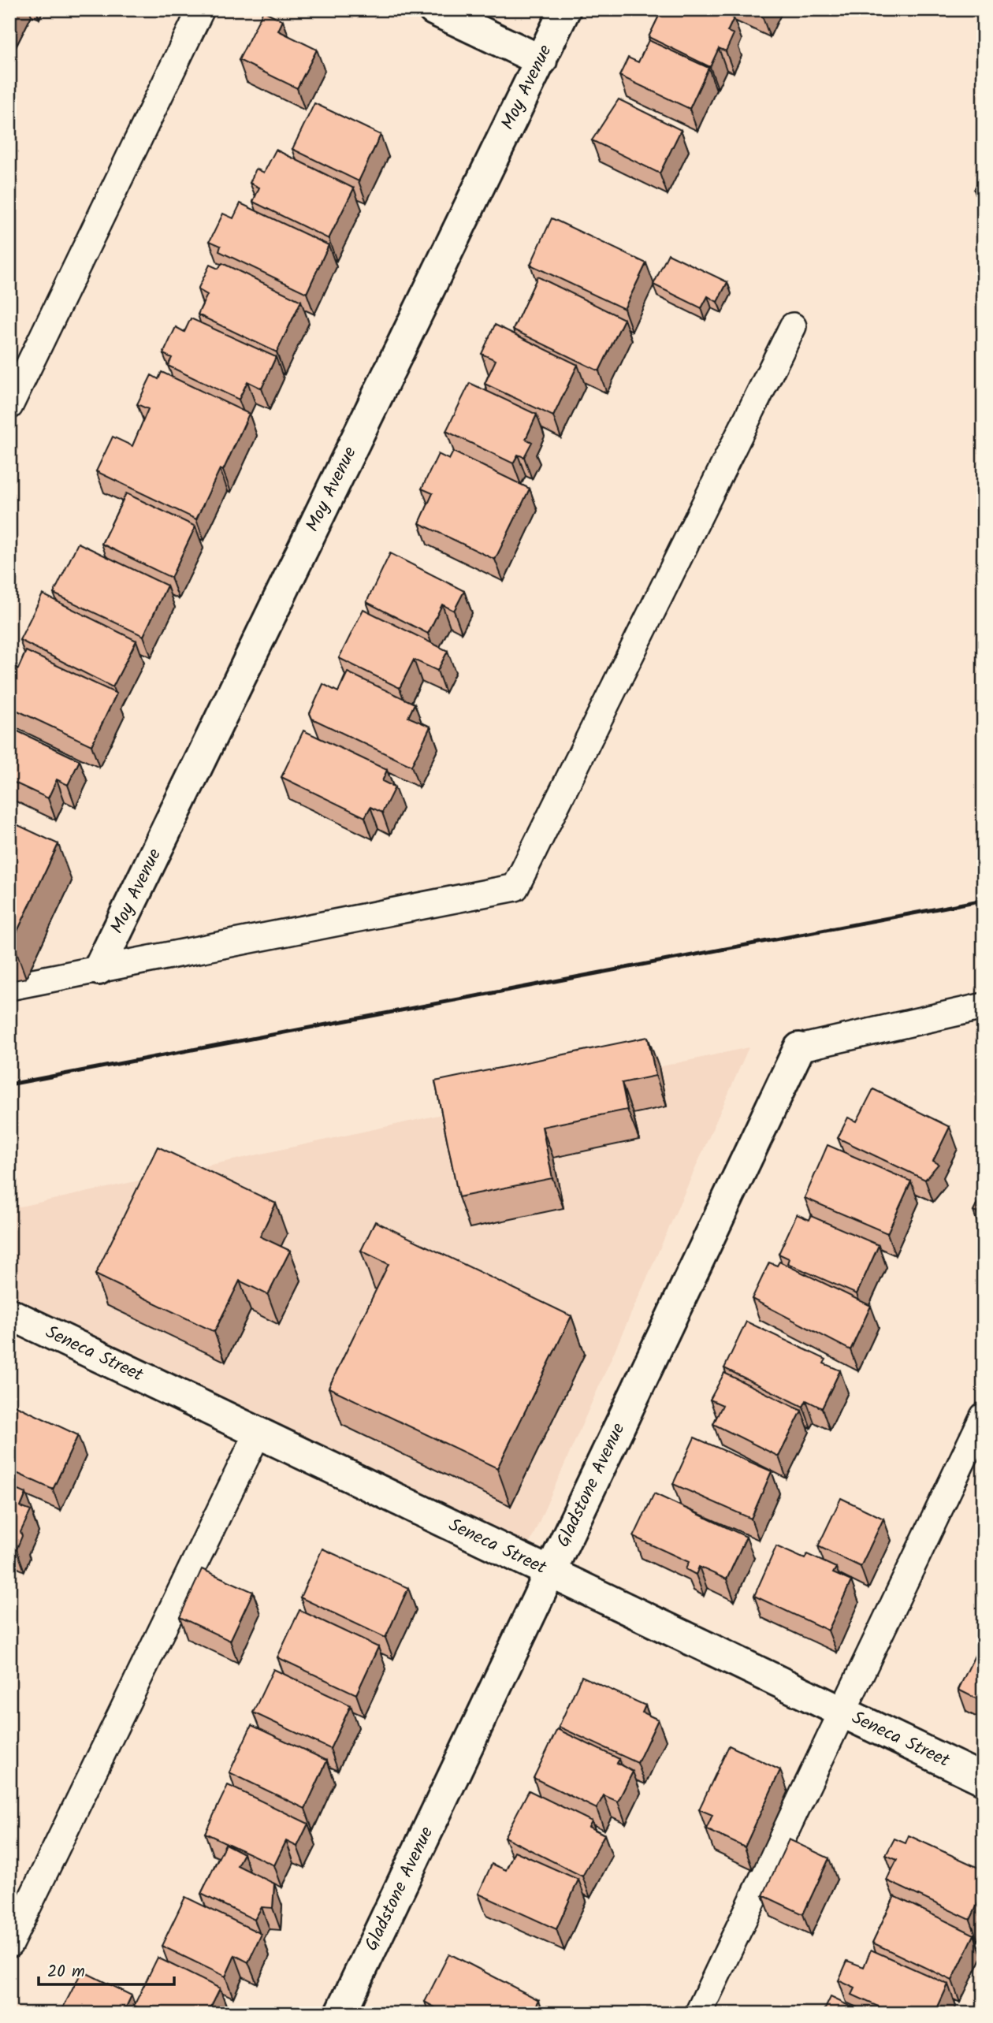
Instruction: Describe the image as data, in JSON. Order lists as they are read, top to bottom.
{
  "streets": {
    "street": ["Moy Avenue", "Seneca Street", "Gladstone Avenue"]
  },
  "crossings": [
    ["Seneca Street", "Gladstone Avenue"]
  ],
  "scale_bar": "20 m"
}
